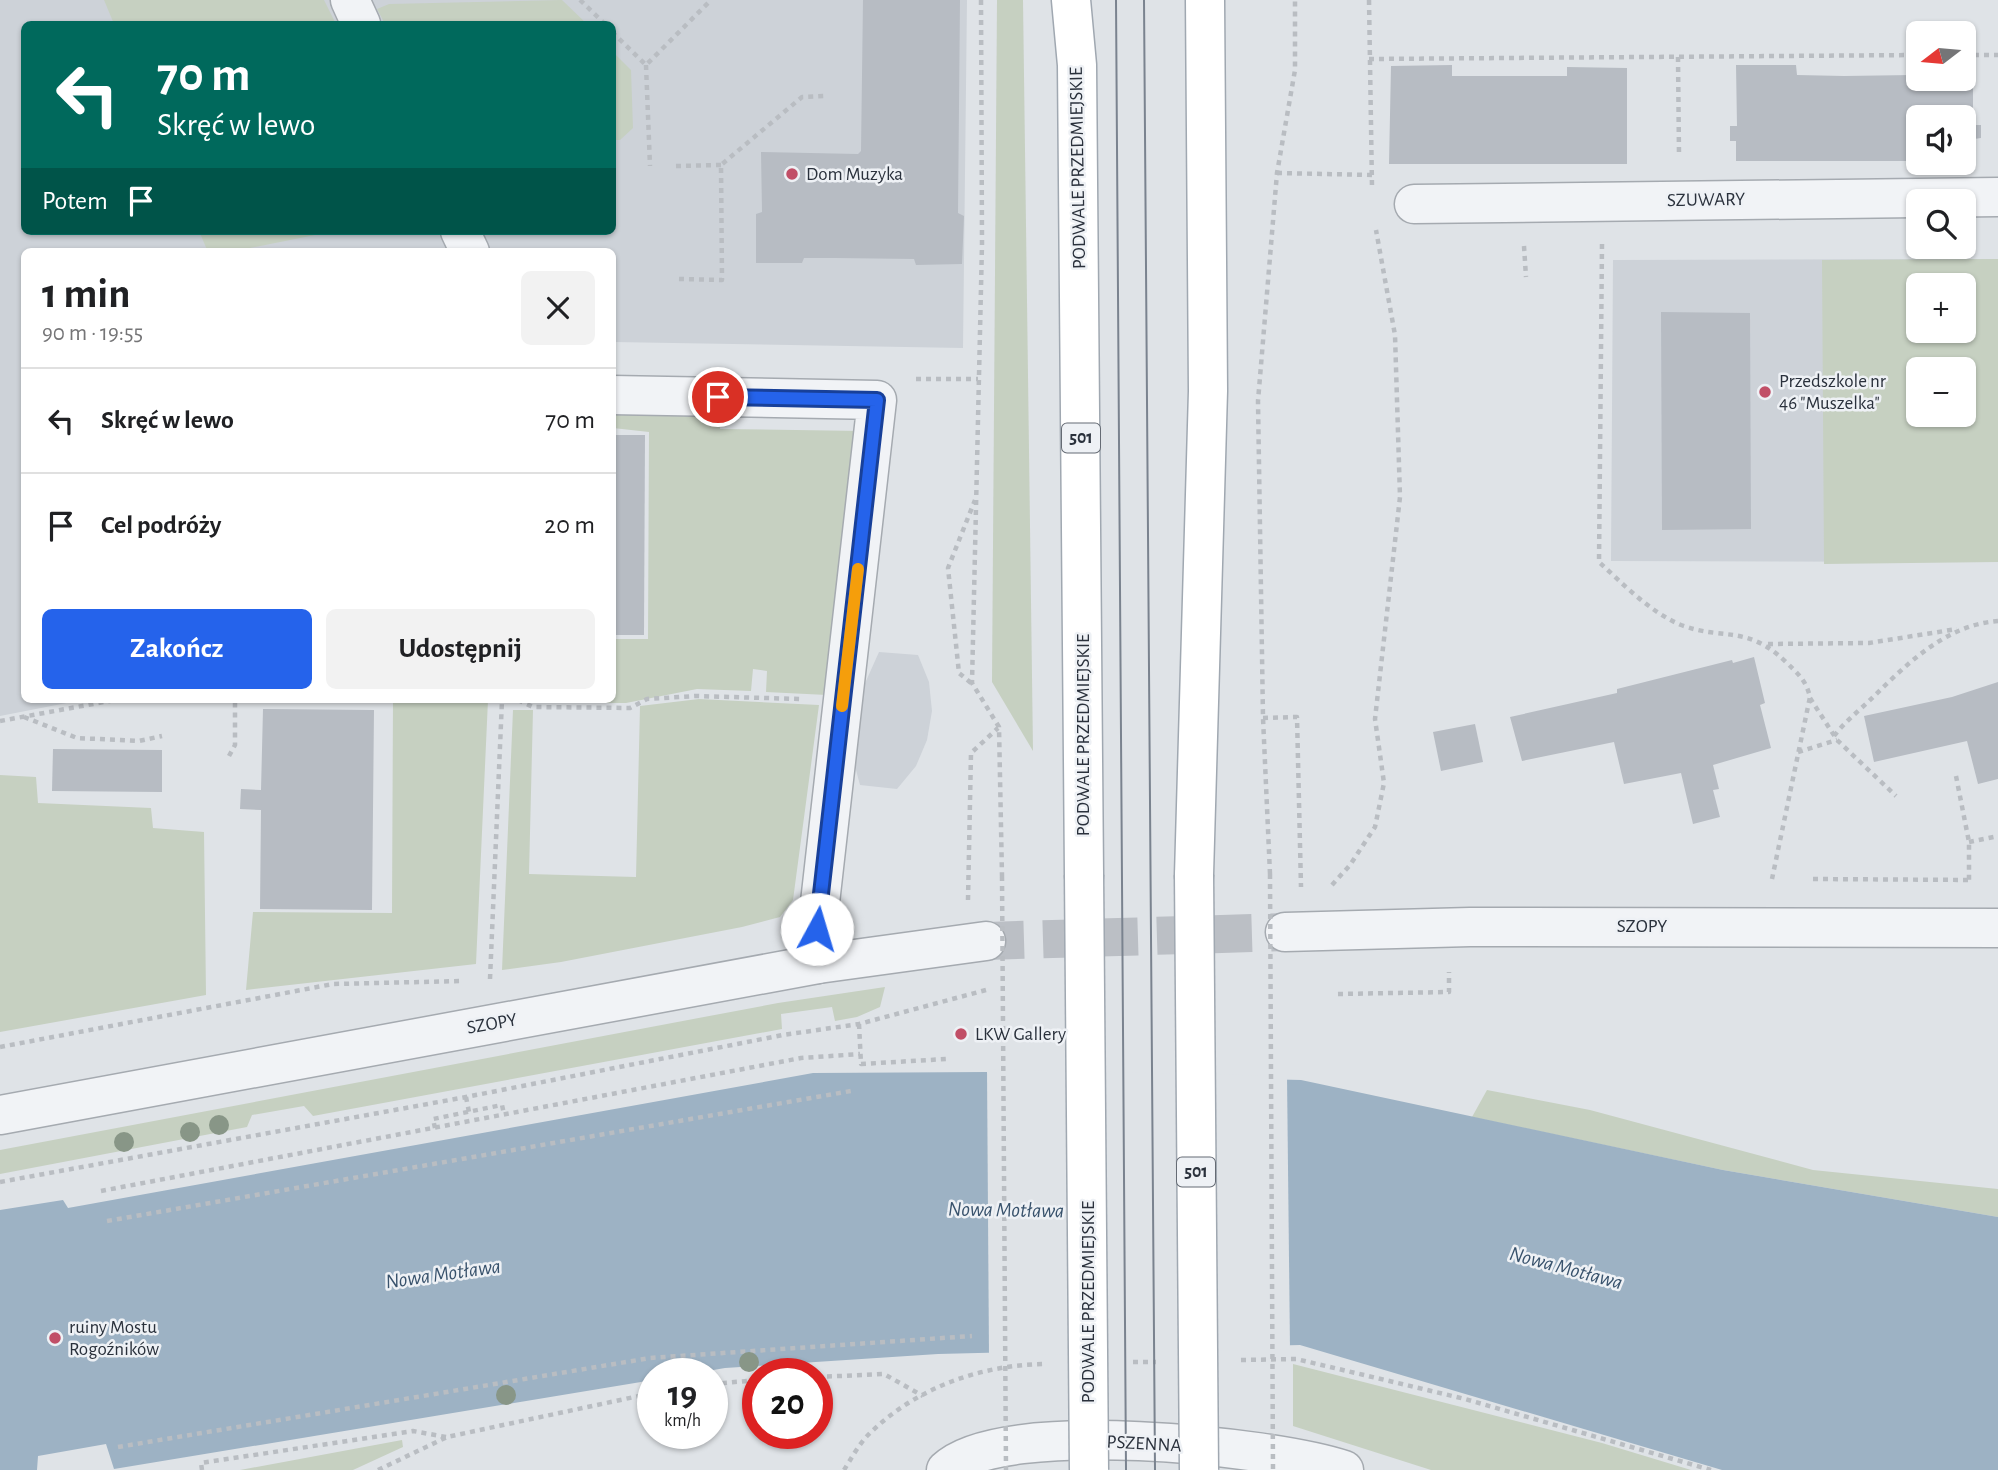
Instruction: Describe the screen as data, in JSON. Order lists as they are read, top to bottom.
{
  "streets": {
    "main road": ["PODWALE PRZEDMIEJSKIE", "501"],
    "street": ["SZUWARY", "SZOPY", "PSZENNA"]
  },
  "water": ["Nowa Motława"],
  "places": [
    "Dom Muzyka",
    "Przedszkole nr 46 \"Muszelka\"",
    "LKW Gallery",
    "ruiny Mostu Rogoźników"
  ],
  "north": "left",
  "page": {
    "map_buttons": ["+", "−"],
    "turn": ["70 m", "Skręć w lewo"],
    "then": "Potem",
    "heading": ["1 min", "90 m · 19:55"],
    "list": [
      {
        "name": "Skręć w lewo",
        "value": "70 m"
      },
      {
        "name": "Cel podróży",
        "value": "20 m"
      }
    ],
    "buttons": ["Zakończ", "Udostępnij"],
    "speed": "19 km/h",
    "limit": "20"
  }
}
